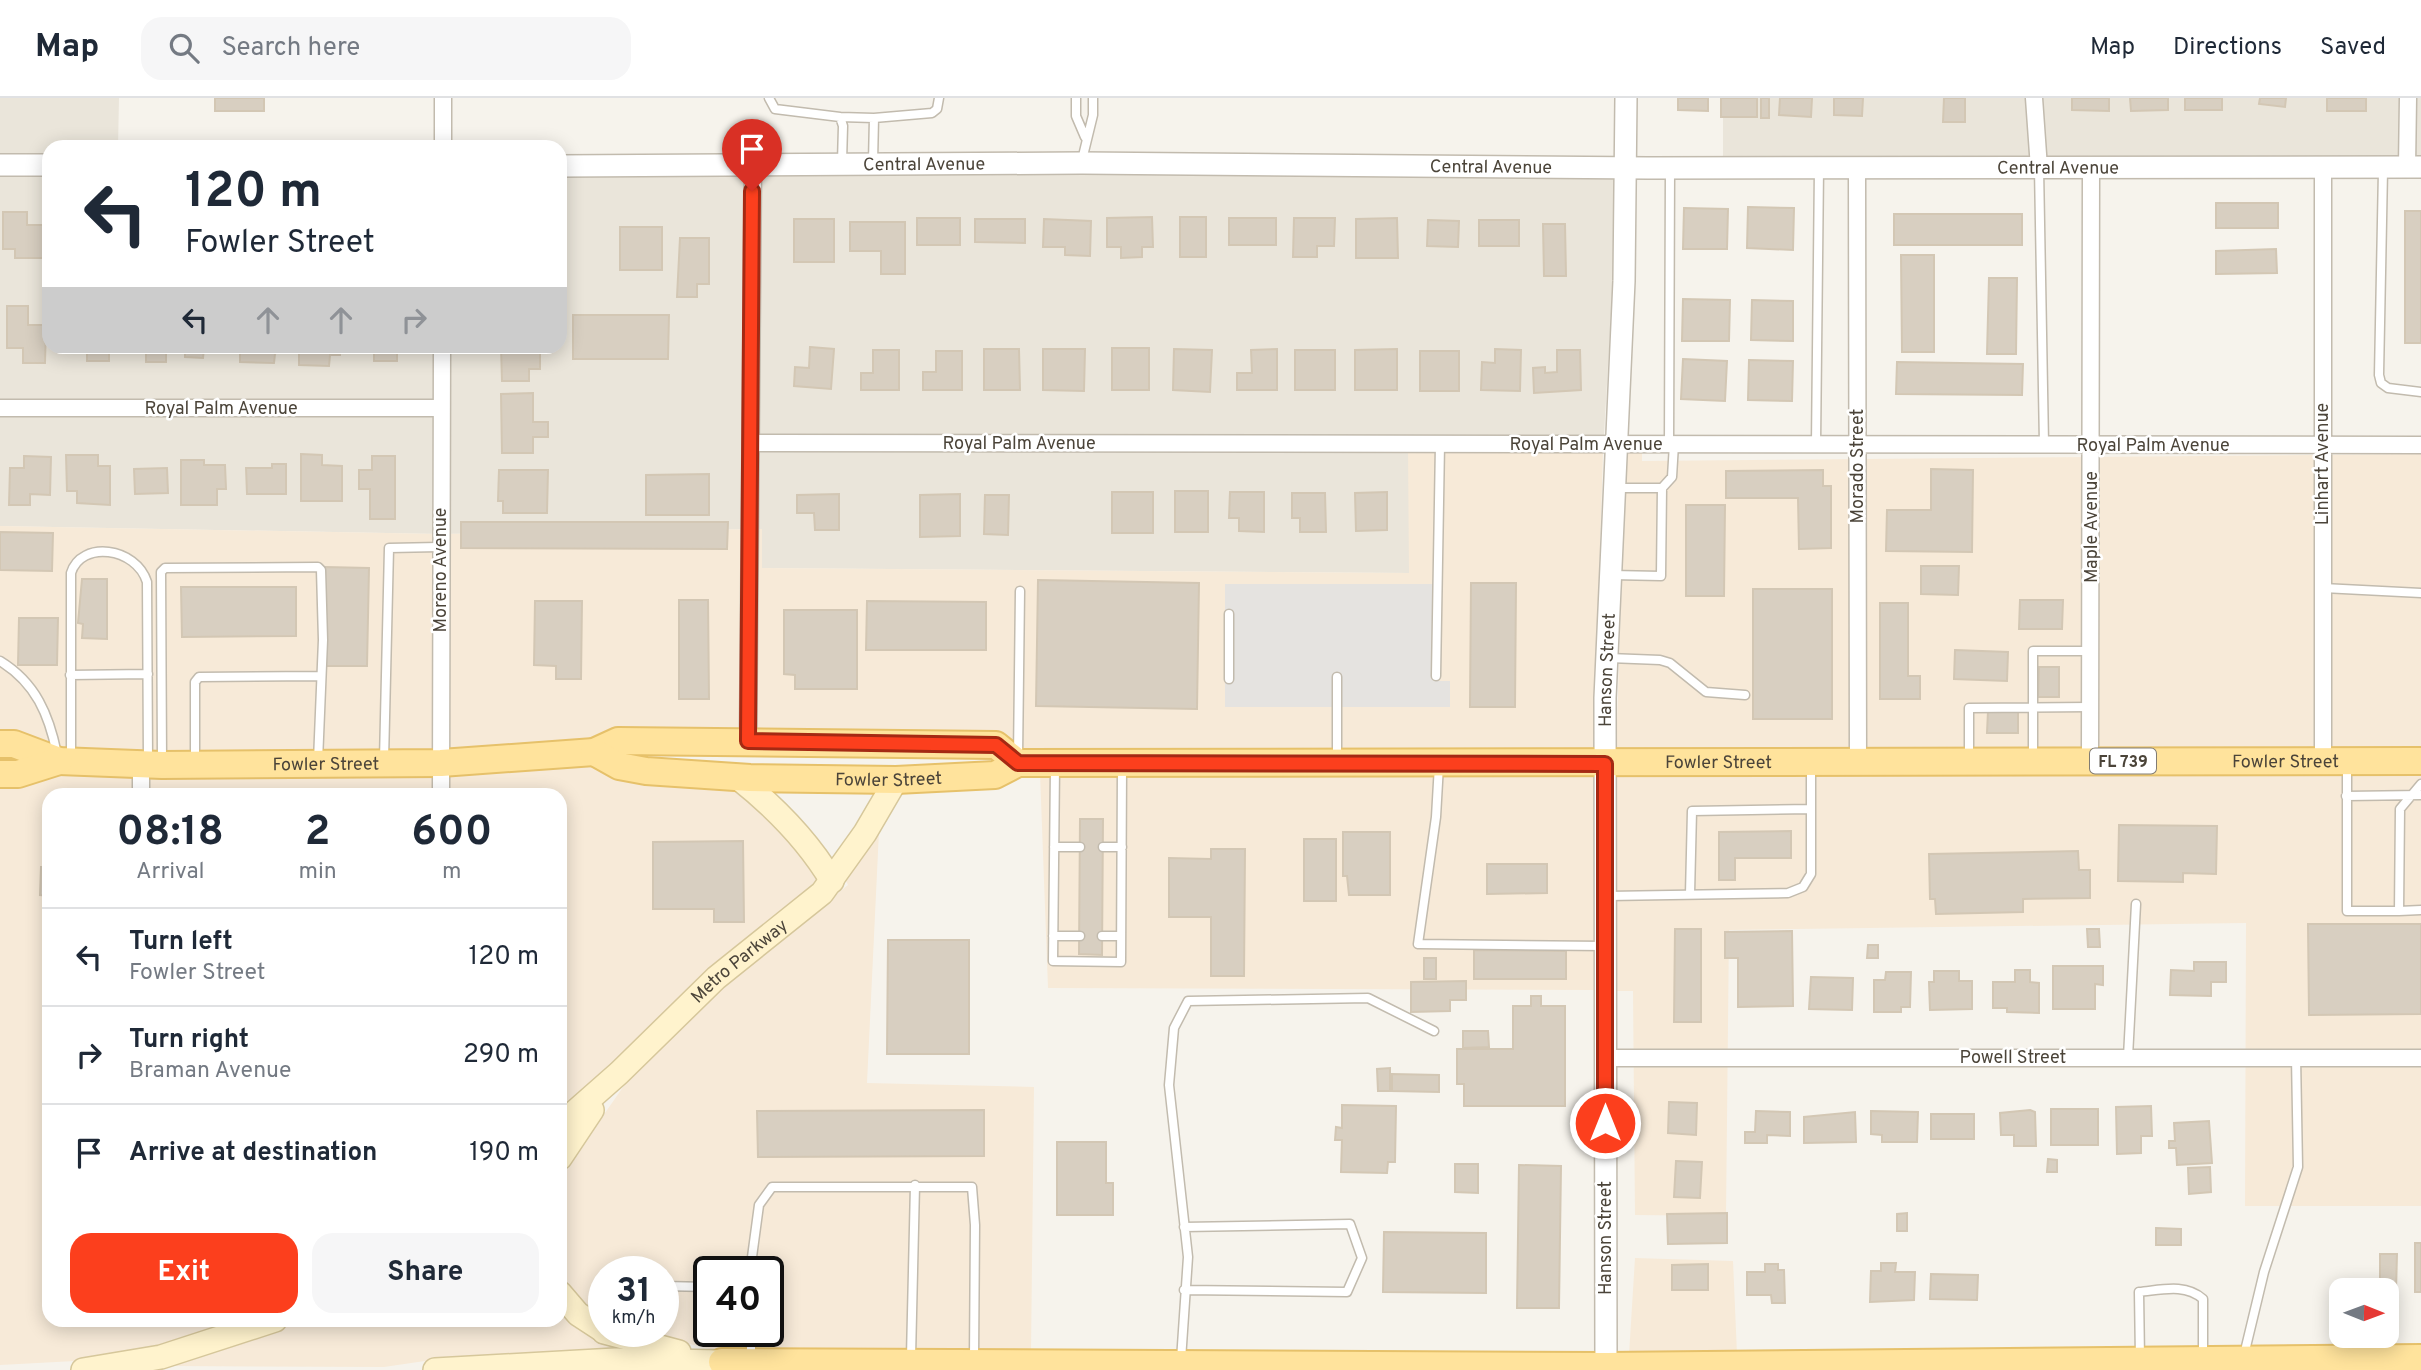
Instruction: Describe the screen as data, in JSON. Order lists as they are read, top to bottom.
{
  "streets": {
    "main road": ["FL 739", "Fowler Street", "Metro Parkway"],
    "street": [
      "Central Avenue",
      "Royal Palm Avenue",
      "Linhart Avenue",
      "Morado Street",
      "Maple Avenue",
      "Moreno Avenue",
      "Hanson Street",
      "Powell Street"
    ]
  },
  "crossings": [
    ["Central Avenue", "Linhart Avenue"],
    ["Central Avenue", "Morado Street"],
    ["Central Avenue", "Maple Avenue"],
    ["Central Avenue", "Hanson Street"],
    ["Royal Palm Avenue", "Linhart Avenue"],
    ["Royal Palm Avenue", "Morado Street"],
    ["Royal Palm Avenue", "Maple Avenue"],
    ["Royal Palm Avenue", "Moreno Avenue"],
    ["Royal Palm Avenue", "Hanson Street"],
    ["Linhart Avenue", "Fowler Street"],
    ["Morado Street", "Fowler Street"],
    ["Maple Avenue", "Fowler Street"],
    ["Moreno Avenue", "Fowler Street"],
    ["Hanson Street", "Fowler Street"],
    ["Hanson Street", "Powell Street"],
    ["Fowler Street", "Metro Parkway"]
  ],
  "north": "right",
  "page": {
    "header": "Map",
    "search": "Search here",
    "nav": ["Map", "Directions", "Saved"],
    "turn": ["120 m", "Fowler Street"],
    "eta": [
      "08:18",
      "Arrival",
      "2",
      "min",
      "600",
      "m"
    ],
    "list": [
      {
        "name": "Turn left",
        "note": "Fowler Street",
        "value": "120 m"
      },
      {
        "name": "Turn right",
        "note": "Braman Avenue",
        "value": "290 m"
      },
      {
        "name": "Arrive at destination",
        "value": "190 m"
      }
    ],
    "buttons": ["Exit", "Share"],
    "speed": "31 km/h",
    "limit": "40"
  }
}
